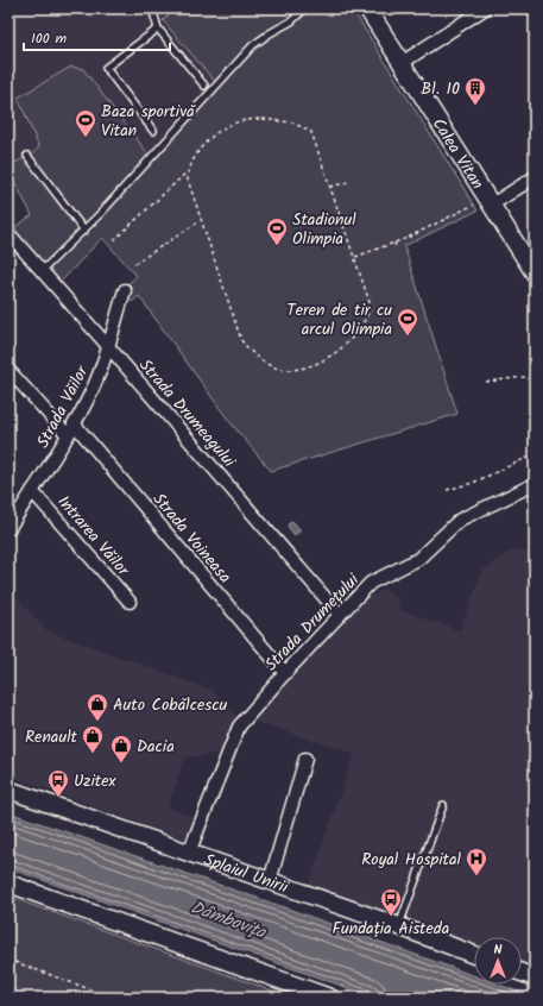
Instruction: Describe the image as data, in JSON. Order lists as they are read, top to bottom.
{
  "streets": {
    "main road": ["Calea Vitan", "Splaiul Unirii"],
    "street": [
      "Strada Văilor",
      "Strada Drumeagului",
      "Intrarea Văilor",
      "Strada Voineasa",
      "Strada Drumețului"
    ]
  },
  "crossings": [
    ["Strada Văilor", "Strada Drumeagului"],
    ["Strada Văilor", "Intrarea Văilor"],
    ["Strada Văilor", "Strada Voineasa"],
    ["Strada Drumeagului", "Strada Drumețului"],
    ["Strada Voineasa", "Strada Drumețului"],
    ["Strada Drumețului", "Splaiul Unirii"]
  ],
  "water": ["Dâmbovița"],
  "places": {
    "building": ["Bl. 10"],
    "sports": ["Baza sportivă Vitan", "Stadionul Olimpia", "Teren de tir cu arcul Olimpia"],
    "shop": ["Auto Cobălcescu", "Renault", "Dacia"],
    "bus stop": ["Uzitex", "Fundația Aisteda"],
    "hospital": ["Royal Hospital"]
  },
  "scale_bar": "100 m",
  "north": "top"
}
